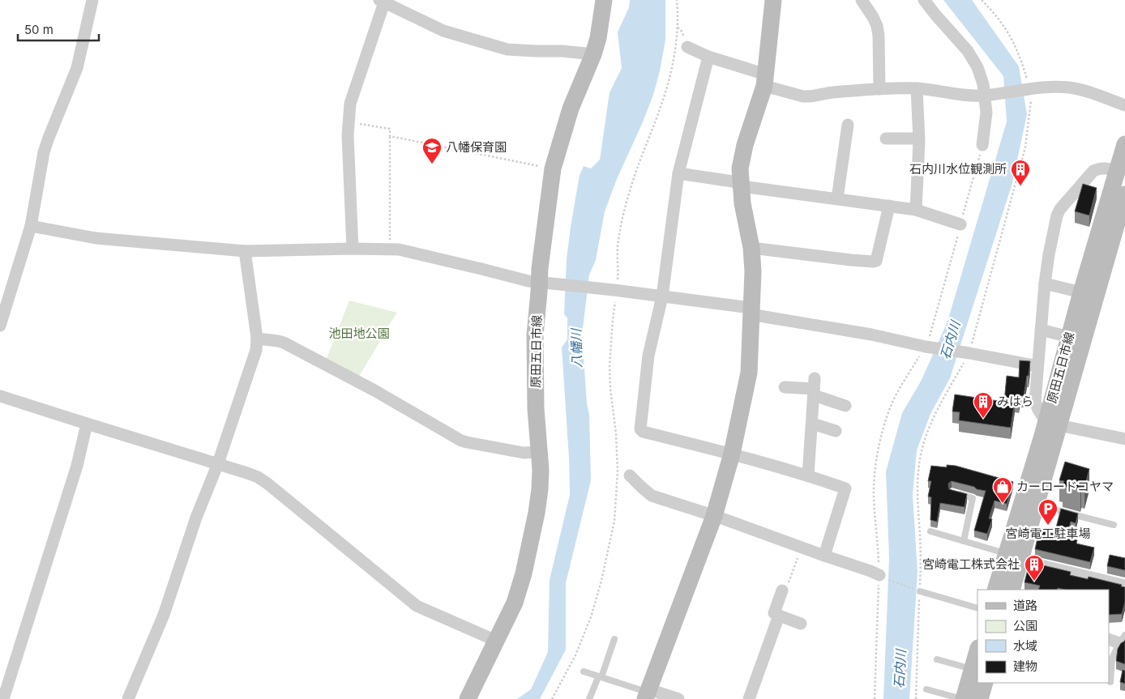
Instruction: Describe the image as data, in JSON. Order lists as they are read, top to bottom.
{
  "streets": {
    "main road": ["原田五日市線"]
  },
  "water": ["石内川", "八幡川"],
  "parks": ["池田地公園"],
  "places": {
    "school or university": ["八幡保育園"],
    "building": ["石内川水位観測所", "みはら", "宮崎電工株式会社"],
    "shop": ["カーロードコヤマ"],
    "parking": ["宮崎電工駐車場"]
  },
  "legend": [
    "道路",
    "公園",
    "水域",
    "建物"
  ],
  "scale_bar": "50 m"
}
